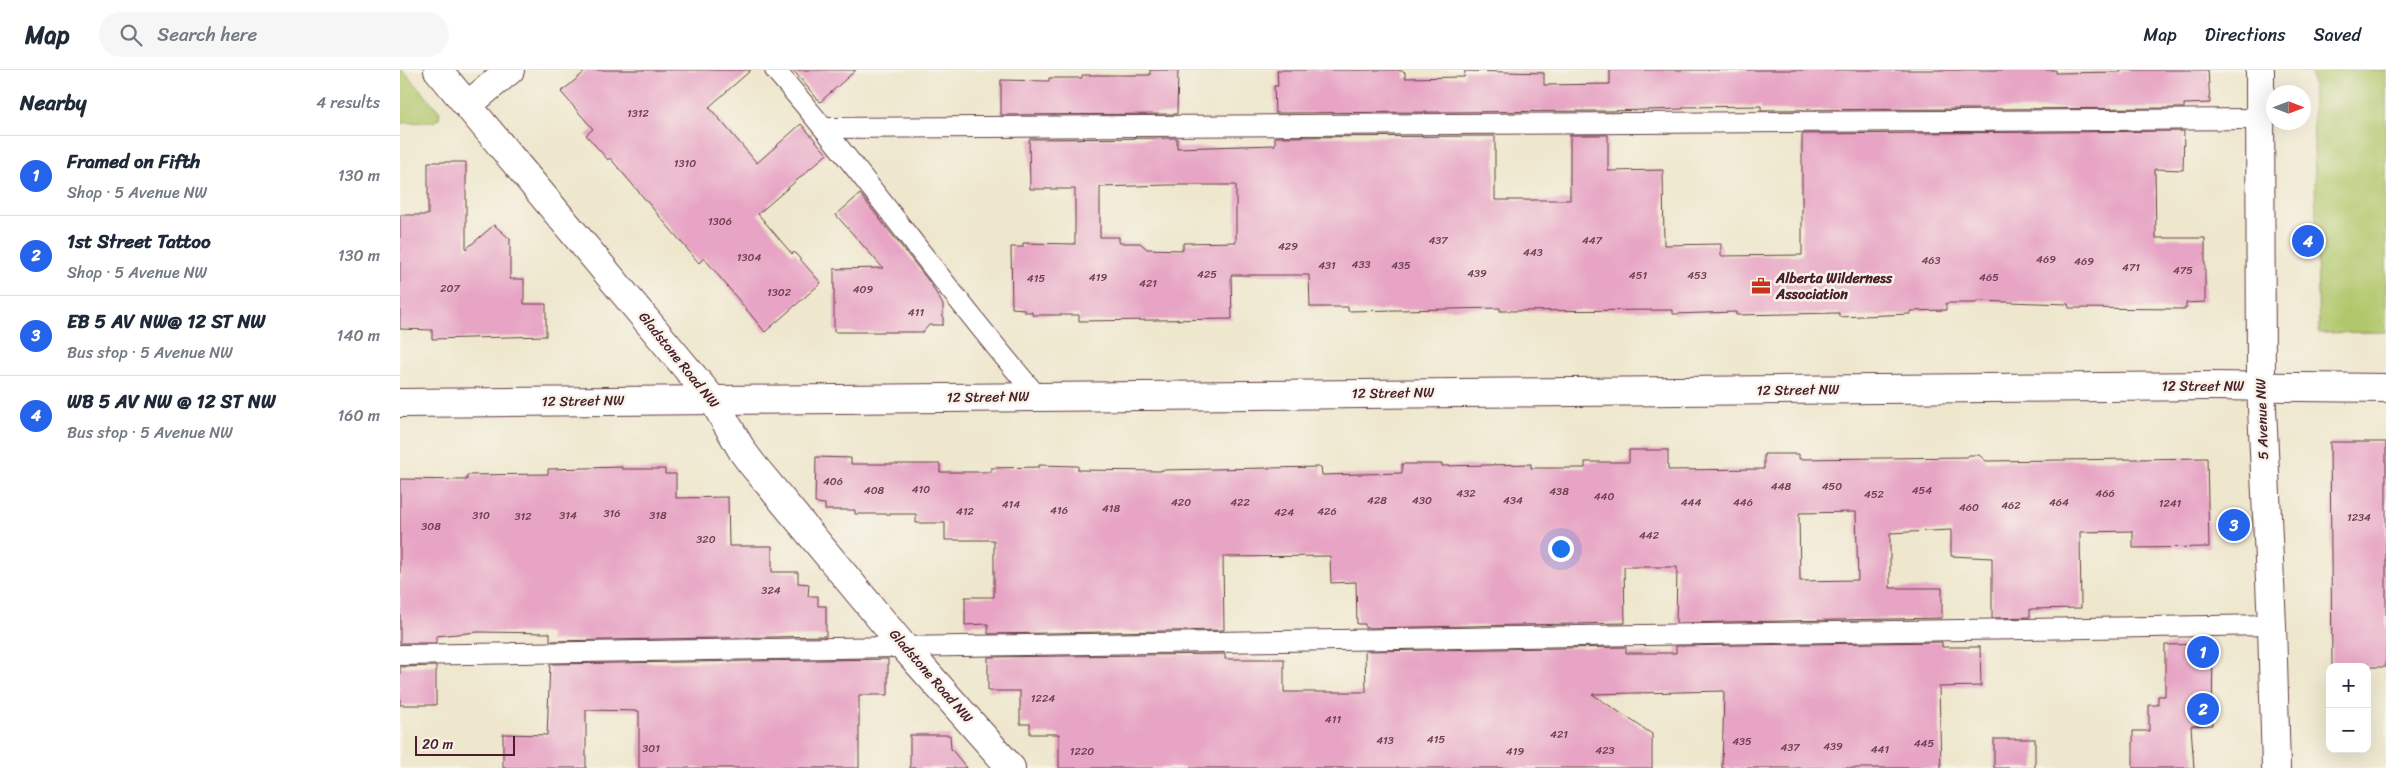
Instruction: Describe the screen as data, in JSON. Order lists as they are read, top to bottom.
{
  "streets": {
    "street": ["Gladstone Road NW", "12 Street NW", "5 Avenue NW"]
  },
  "crossings": [
    ["Gladstone Road NW", "12 Street NW"],
    ["12 Street NW", "5 Avenue NW"]
  ],
  "places": {
    "office": ["Alberta Wilderness Association"]
  },
  "house_numbers": [
    "1312",
    "1310",
    "1306",
    "437",
    "447",
    "429",
    "443",
    "1304",
    "469",
    "463",
    "469",
    "433",
    "431",
    "435",
    "471",
    "475",
    "439",
    "425",
    "451",
    "453",
    "419",
    "465",
    "415",
    "421",
    "207",
    "409",
    "1302",
    "411",
    "406",
    "448",
    "450",
    "410",
    "408",
    "454",
    "438",
    "432",
    "466",
    "452",
    "440",
    "428",
    "430",
    "434",
    "420",
    "422",
    "444",
    "446",
    "464",
    "1241",
    "414",
    "462",
    "460",
    "418",
    "416",
    "412",
    "426",
    "424",
    "316",
    "310",
    "314",
    "318",
    "312",
    "1234",
    "308",
    "442",
    "320",
    "324",
    "1224",
    "411",
    "421",
    "415",
    "413",
    "435",
    "445",
    "439",
    "437",
    "301",
    "441",
    "423",
    "1220",
    "419"
  ],
  "scale_bar": "20 m",
  "north": "right",
  "page": {
    "header": "Map",
    "search": "Search here",
    "nav": ["Map", "Directions", "Saved"],
    "heading": ["Nearby", "4 results"],
    "list": [
      {
        "mark": "1",
        "name": "Framed on Fifth",
        "note": "Shop · 5 Avenue NW",
        "value": "130 m"
      },
      {
        "mark": "2",
        "name": "1st Street Tattoo",
        "note": "Shop · 5 Avenue NW",
        "value": "130 m"
      },
      {
        "mark": "3",
        "name": "EB 5 AV NW@ 12 ST NW",
        "note": "Bus stop · 5 Avenue NW",
        "value": "140 m"
      },
      {
        "mark": "4",
        "name": "WB 5 AV NW @ 12 ST NW",
        "note": "Bus stop · 5 Avenue NW",
        "value": "160 m"
      }
    ],
    "pins": [
      "4",
      "3",
      "1",
      "2"
    ],
    "map_buttons": ["+", "−"],
    "scale": "20 m"
  }
}
